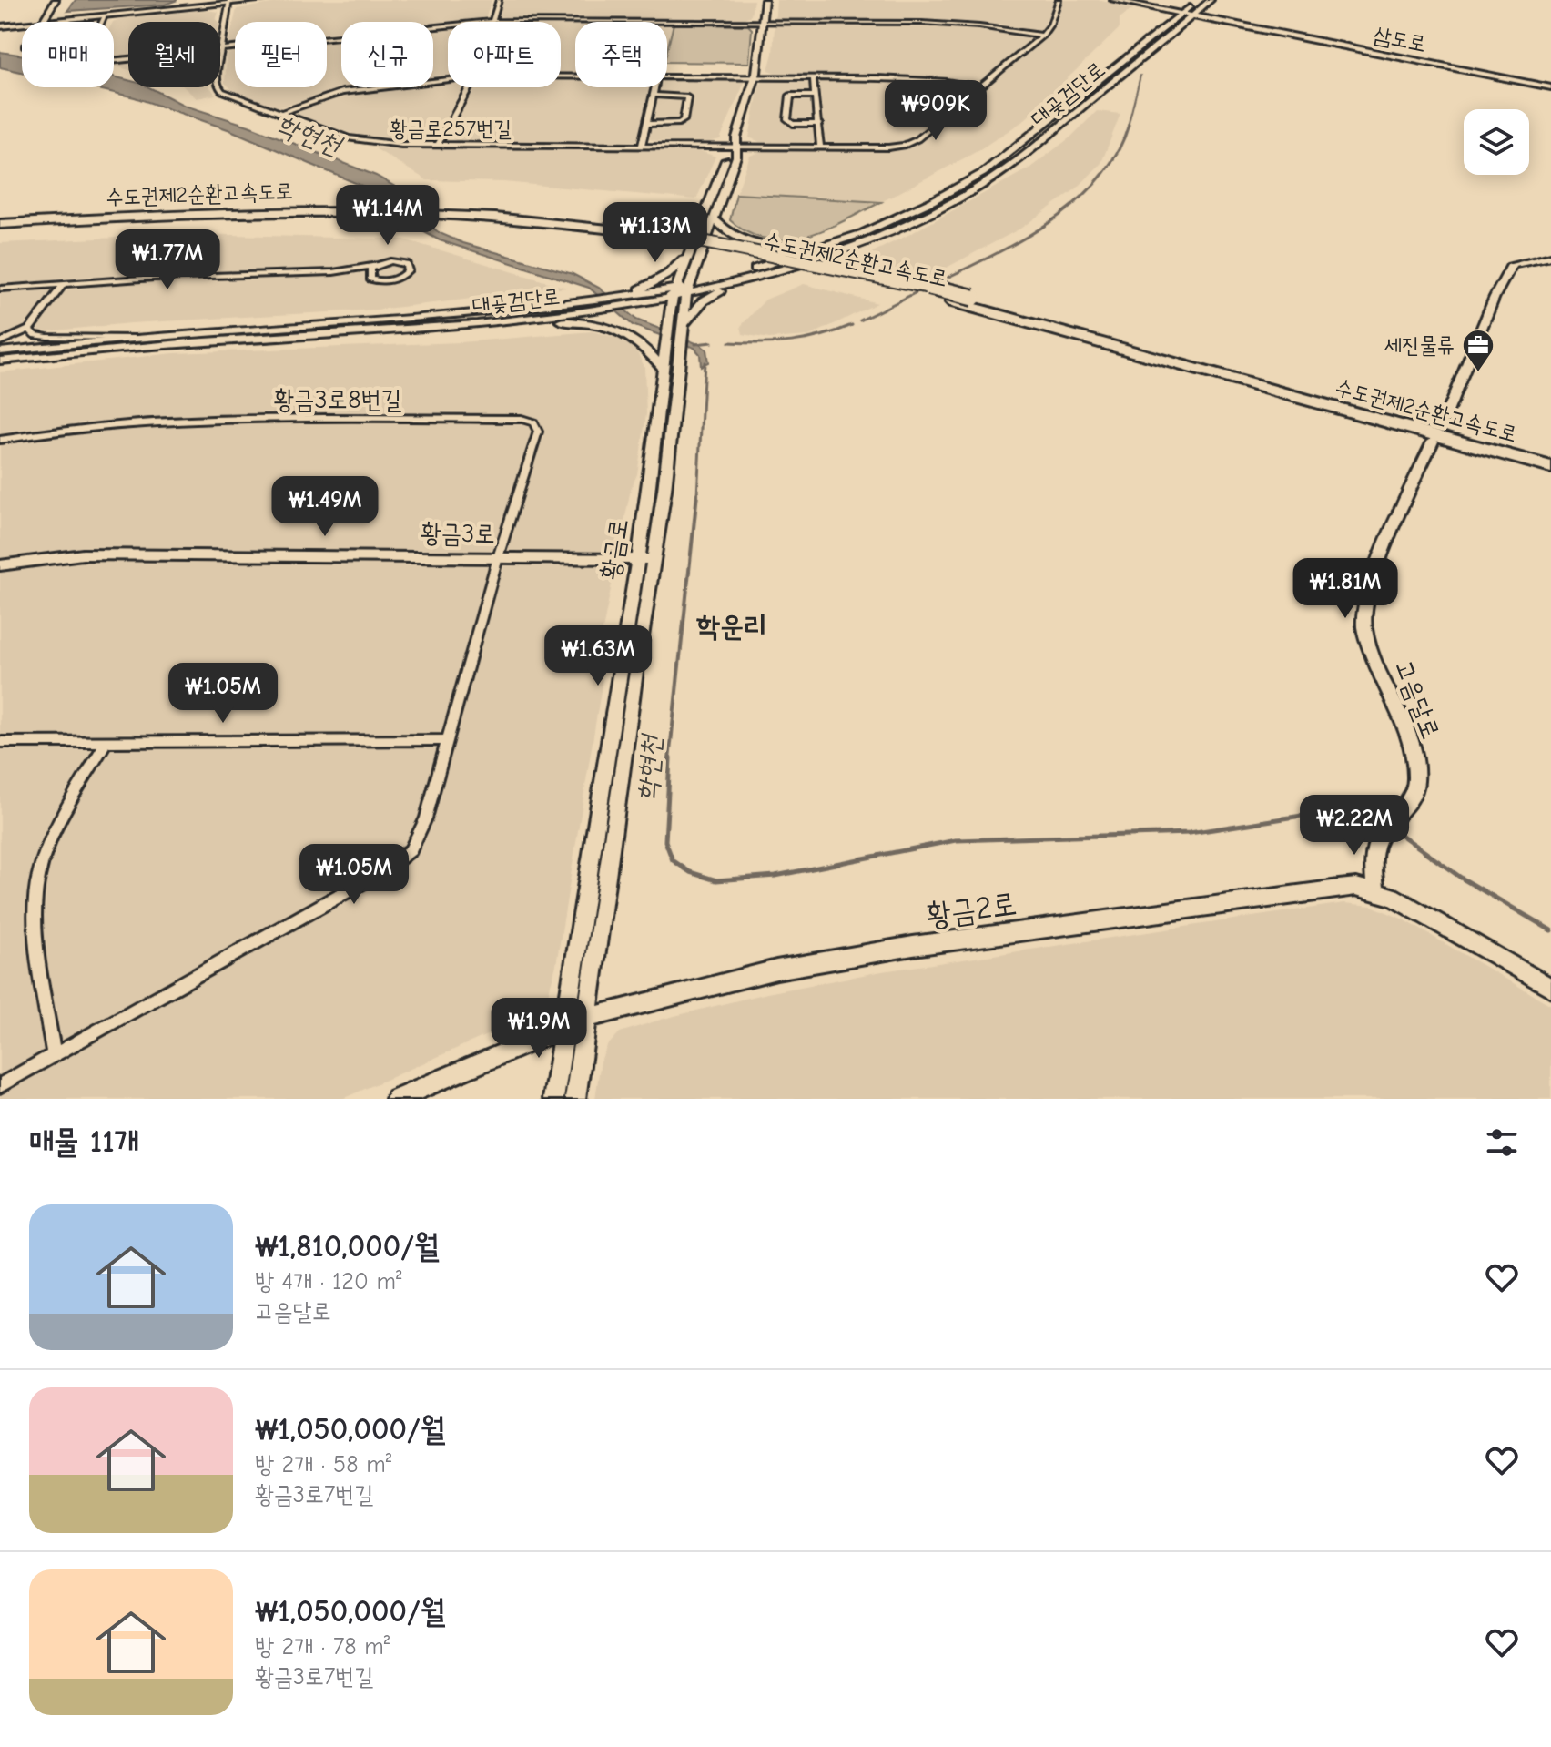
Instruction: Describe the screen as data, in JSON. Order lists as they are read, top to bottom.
{
  "streets": {
    "highway": ["수도권제2순환고속도로"],
    "street": [
      "삼도로",
      "대곶검단로",
      "황금로257번길",
      "황금3로8번길",
      "황금3로",
      "황금로",
      "고음달로",
      "황금2로"
    ]
  },
  "crossings": [
    ["삼도로", "대곶검단로"],
    ["대곶검단로", "황금로"],
    ["황금로257번길", "황금로"],
    ["황금3로8번길", "황금3로"],
    ["황금3로", "황금로"],
    ["황금로", "황금2로"],
    ["고음달로", "황금2로"]
  ],
  "districts": ["학운리"],
  "water": ["학현천"],
  "places": {
    "office": ["세진물류"]
  },
  "page": {
    "chip": [
      "매매",
      "월세",
      "필터",
      "신규",
      "아파트",
      "주택"
    ],
    "price": [
      "₩909K",
      "₩1.14M",
      "₩1.13M",
      "₩1.77M",
      "₩1.49M",
      "₩1.81M",
      "₩1.63M",
      "₩1.05M",
      "₩2.22M",
      "₩1.05M",
      "₩1.9M"
    ],
    "heading": "매물 11개",
    "list": [
      {
        "name": "₩1,810,000/월",
        "note": "방 4개 · 120 m² · 고음달로"
      },
      {
        "name": "₩1,050,000/월",
        "note": "방 2개 · 58 m² · 황금3로7번길"
      },
      {
        "name": "₩1,050,000/월",
        "note": "방 2개 · 78 m² · 황금3로7번길"
      }
    ]
  }
}
